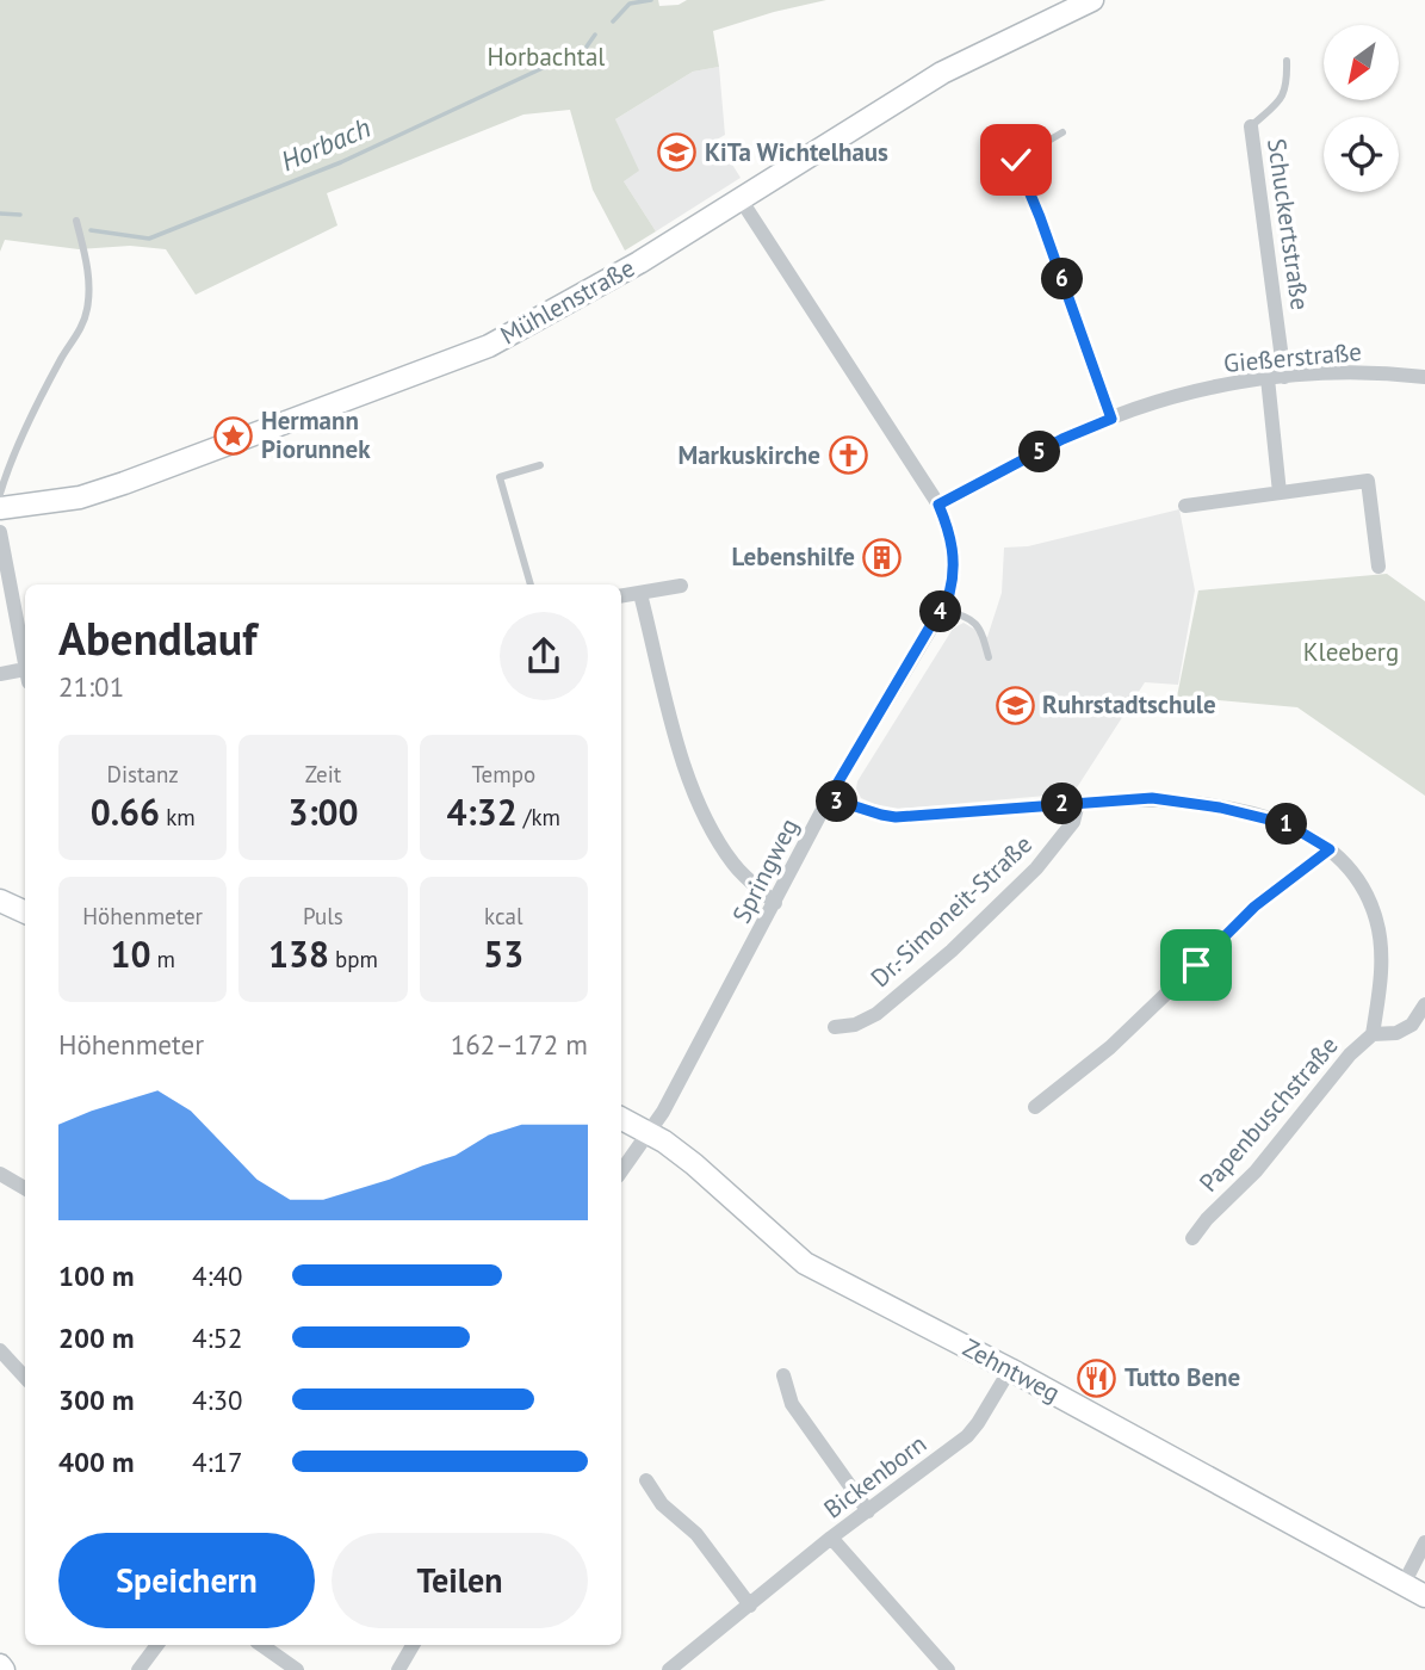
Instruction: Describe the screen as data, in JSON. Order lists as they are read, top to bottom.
{
  "streets": {
    "street": [
      "Schuckertstraße",
      "Mühlenstraße",
      "Gießerstraße",
      "Springweg",
      "Dr.-Simoneit-Straße",
      "Papenbuschstraße",
      "Zehntweg",
      "Bickenborn"
    ]
  },
  "crossings": [
    ["Schuckertstraße", "Gießerstraße"],
    ["Mühlenstraße", "Springweg"],
    ["Gießerstraße", "Springweg"],
    ["Springweg", "Dr.-Simoneit-Straße"],
    ["Springweg", "Zehntweg"],
    ["Dr.-Simoneit-Straße", "Papenbuschstraße"],
    ["Zehntweg", "Bickenborn"]
  ],
  "water": ["Horbach"],
  "parks": ["Horbachtal", "Kleeberg"],
  "places": {
    "school or university": ["KiTa Wichtelhaus", "Ruhrstadtschule"],
    "place": ["Hermann Piorunnek"],
    "church": ["Markuskirche"],
    "building": ["Lebenshilfe"],
    "restaurant": ["Tutto Bene"]
  },
  "north": "bottom left",
  "page": {
    "pins": [
      "6",
      "5",
      "4",
      "3",
      "2",
      "1"
    ],
    "heading": ["Abendlauf", "21:01"],
    "stats": [
      ["Distanz", "0.66 km"],
      ["Zeit", "3:00"],
      ["Tempo", "4:32 /km"],
      ["Höhenmeter", "10 m"],
      ["Puls", "138 bpm"],
      ["kcal", "53"]
    ],
    "chart": ["Höhenmeter", "162–172 m"],
    "list": [
      {
        "name": "100 m",
        "note": "4:40"
      },
      {
        "name": "200 m",
        "note": "4:52"
      },
      {
        "name": "300 m",
        "note": "4:30"
      },
      {
        "name": "400 m",
        "note": "4:17"
      }
    ],
    "buttons": ["Speichern", "Teilen"]
  }
}
